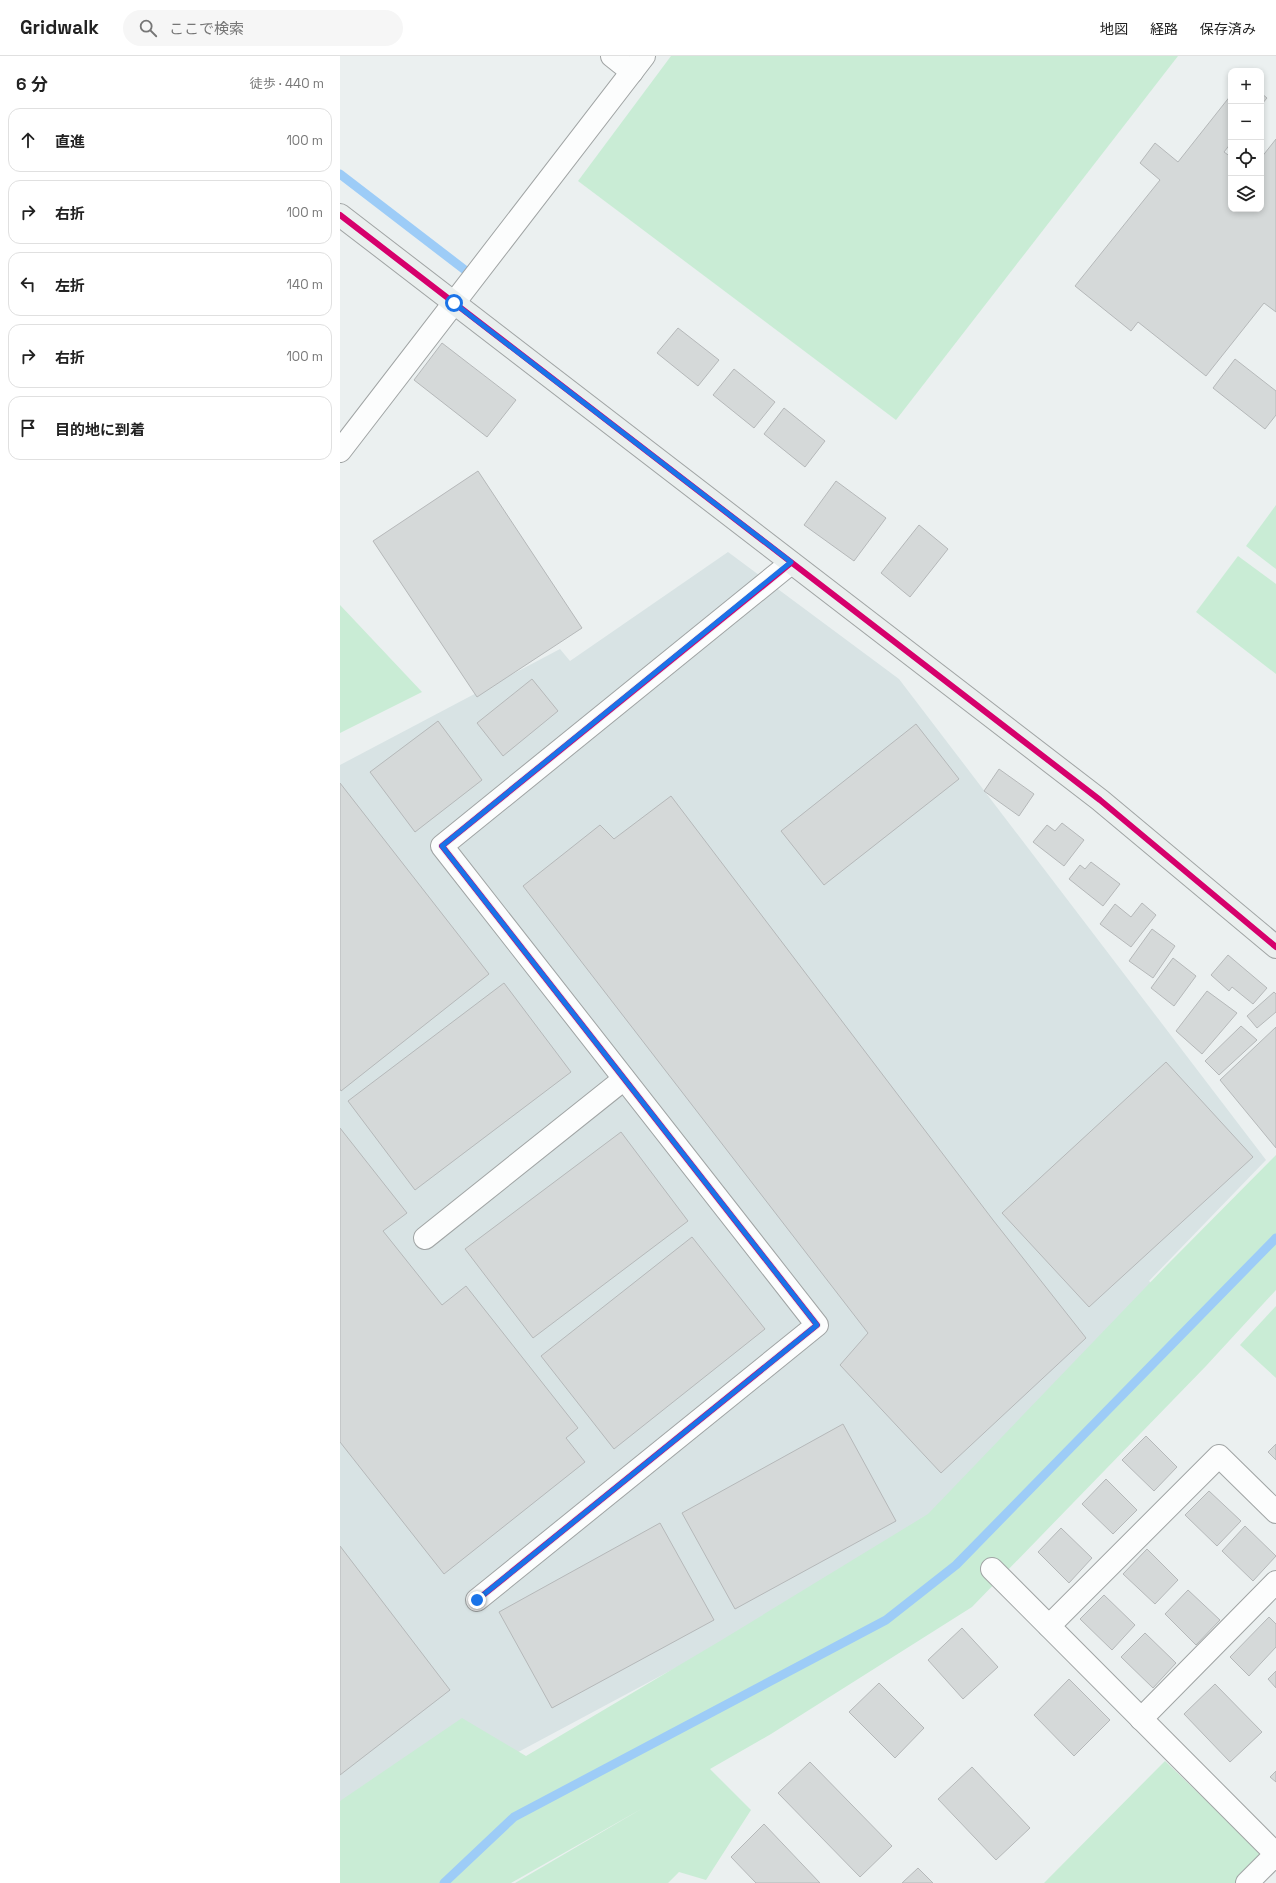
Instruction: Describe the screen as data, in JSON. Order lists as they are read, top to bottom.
{
  "page": {
    "header": "Gridwalk",
    "search": "ここで検索",
    "nav": ["地図", "経路", "保存済み"],
    "heading": ["6 分", "徒歩 · 440 m"],
    "map_buttons": ["+", "−"],
    "list": [
      ["直進", "100 m"],
      ["右折", "100 m"],
      ["左折", "140 m"],
      ["右折", "100 m"],
      "目的地に到着"
    ]
  }
}
